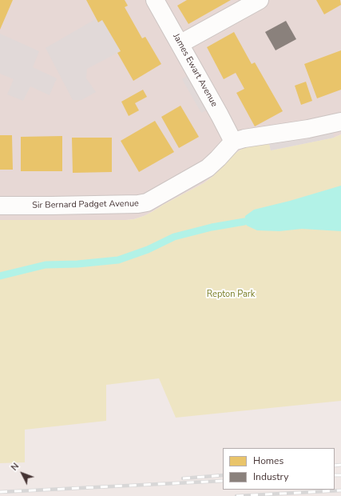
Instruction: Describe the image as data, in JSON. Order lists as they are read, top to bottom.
{
  "streets": {
    "street": ["James Ewart Avenue", "Sir Bernard Padget Avenue"]
  },
  "crossings": [
    ["James Ewart Avenue", "Sir Bernard Padget Avenue"]
  ],
  "parks": ["Repton Park"],
  "legend": ["Homes", "Industry"],
  "north": "top left"
}
